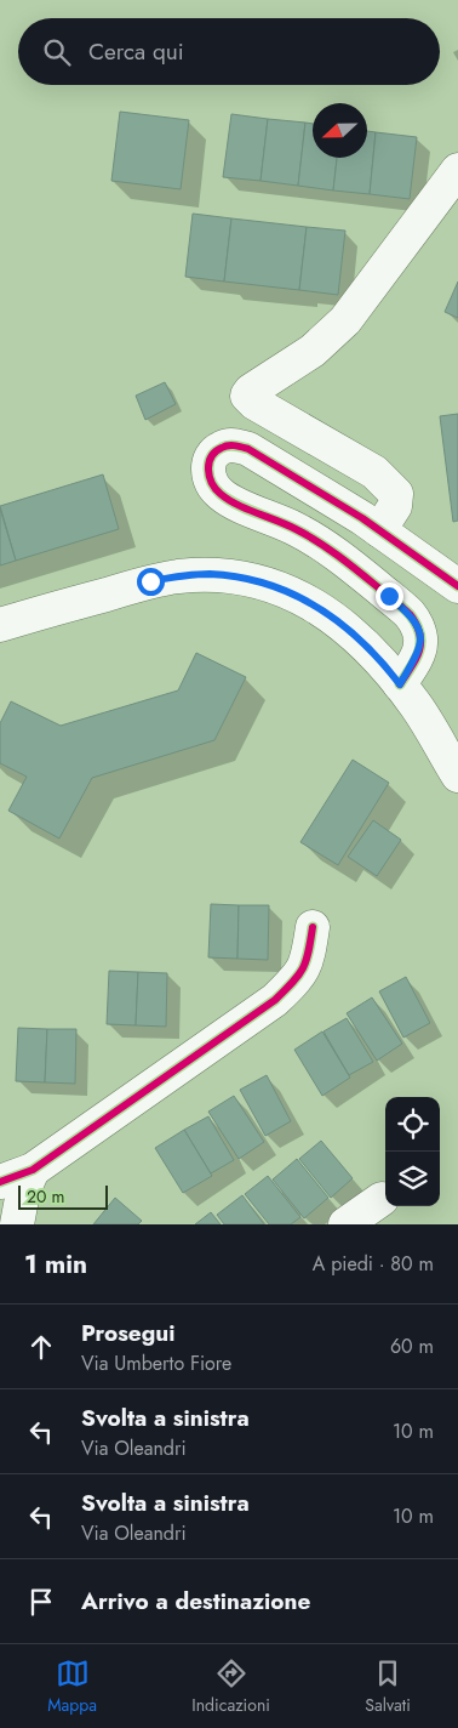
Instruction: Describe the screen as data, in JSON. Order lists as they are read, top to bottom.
{
  "scale_bar": "20 m",
  "north": "left",
  "page": {
    "search": "Cerca qui",
    "scale": "20 m",
    "heading": ["1 min", "A piedi · 80 m"],
    "list": [
      ["Prosegui", "Via Umberto Fiore", "60 m"],
      ["Svolta a sinistra", "Via Oleandri", "10 m"],
      ["Svolta a sinistra", "Via Oleandri", "10 m"],
      "Arrivo a destinazione"
    ],
    "nav": ["Mappa", "Indicazioni", "Salvati"]
  }
}
